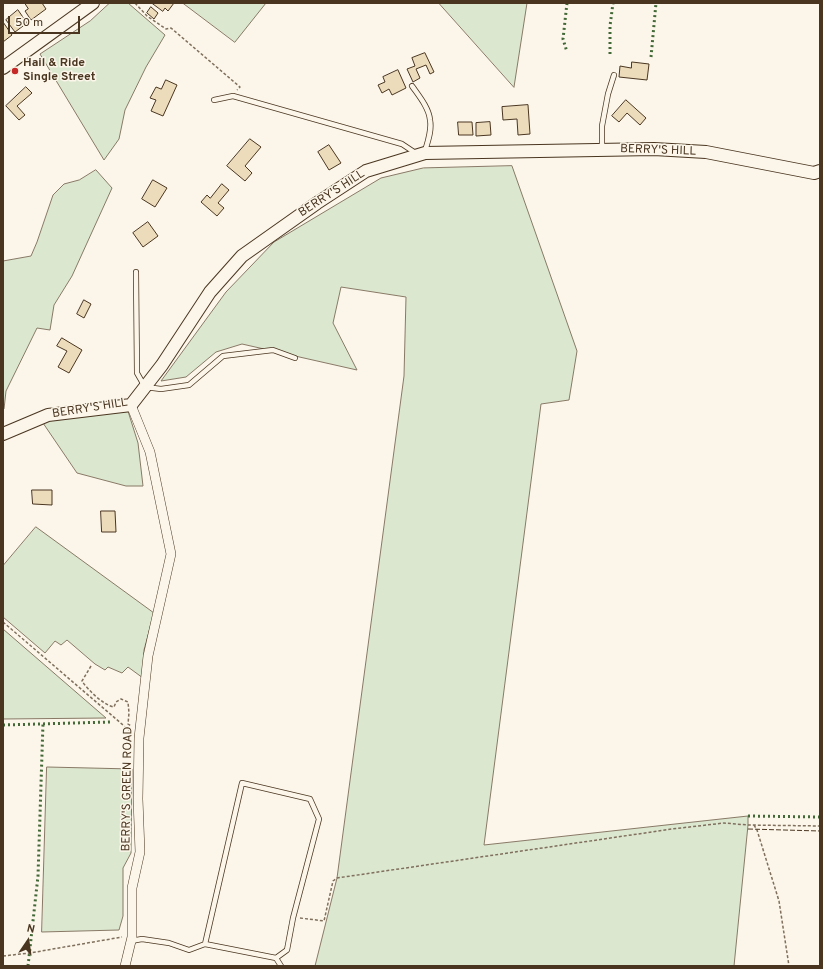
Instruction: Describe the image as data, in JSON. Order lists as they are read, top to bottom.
{
  "streets": {
    "street": ["BERRY'S HILL", "BERRY'S GREEN ROAD"]
  },
  "crossings": [
    ["BERRY'S HILL", "BERRY'S GREEN ROAD"]
  ],
  "places": ["Hail & Ride Single Street"],
  "scale_bar": "50 m",
  "north": "top"
}
